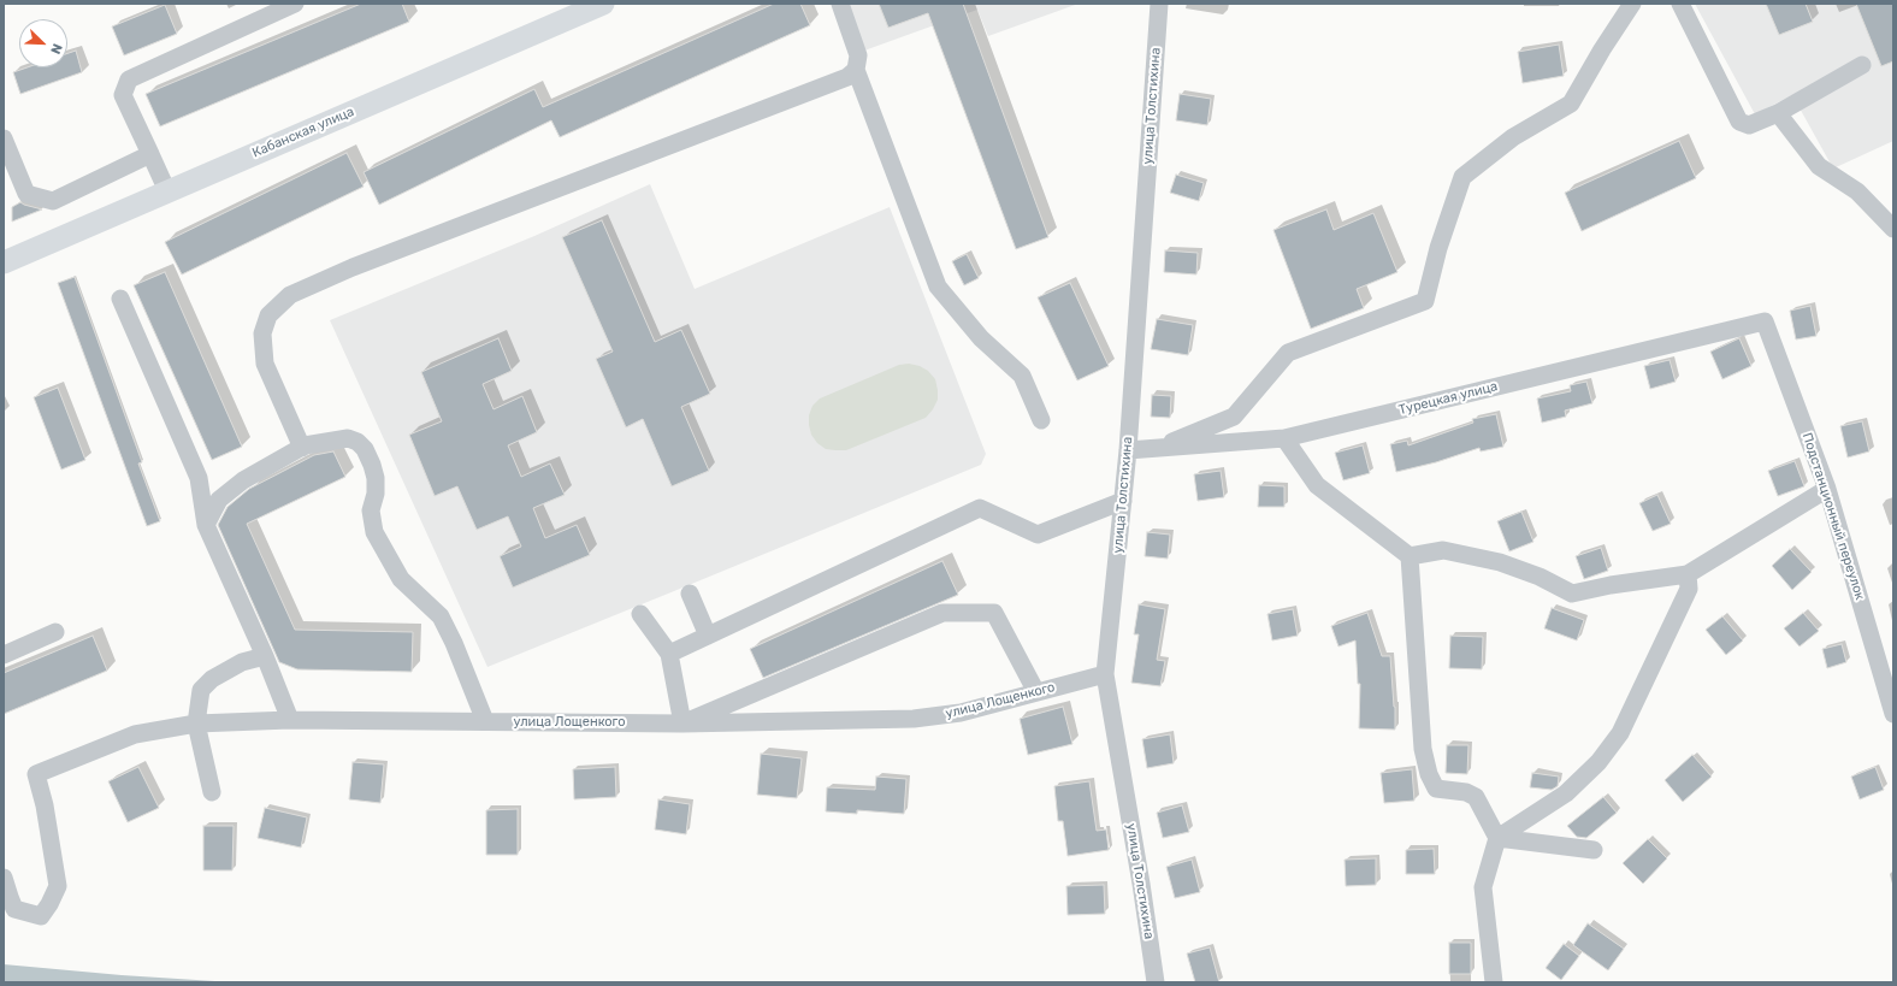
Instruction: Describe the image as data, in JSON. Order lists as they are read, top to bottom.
{
  "streets": {
    "main road": ["Кабанская улица"],
    "street": [
      "улица Толстихина",
      "Турецкая улица",
      "Подстанционный переулок",
      "улица Лощенкого"
    ]
  },
  "crossings": [
    ["улица Толстихина", "Турецкая улица"],
    ["улица Толстихина", "улица Лощенкого"],
    ["Турецкая улица", "Подстанционный переулок"]
  ],
  "north": "bottom right"
}
